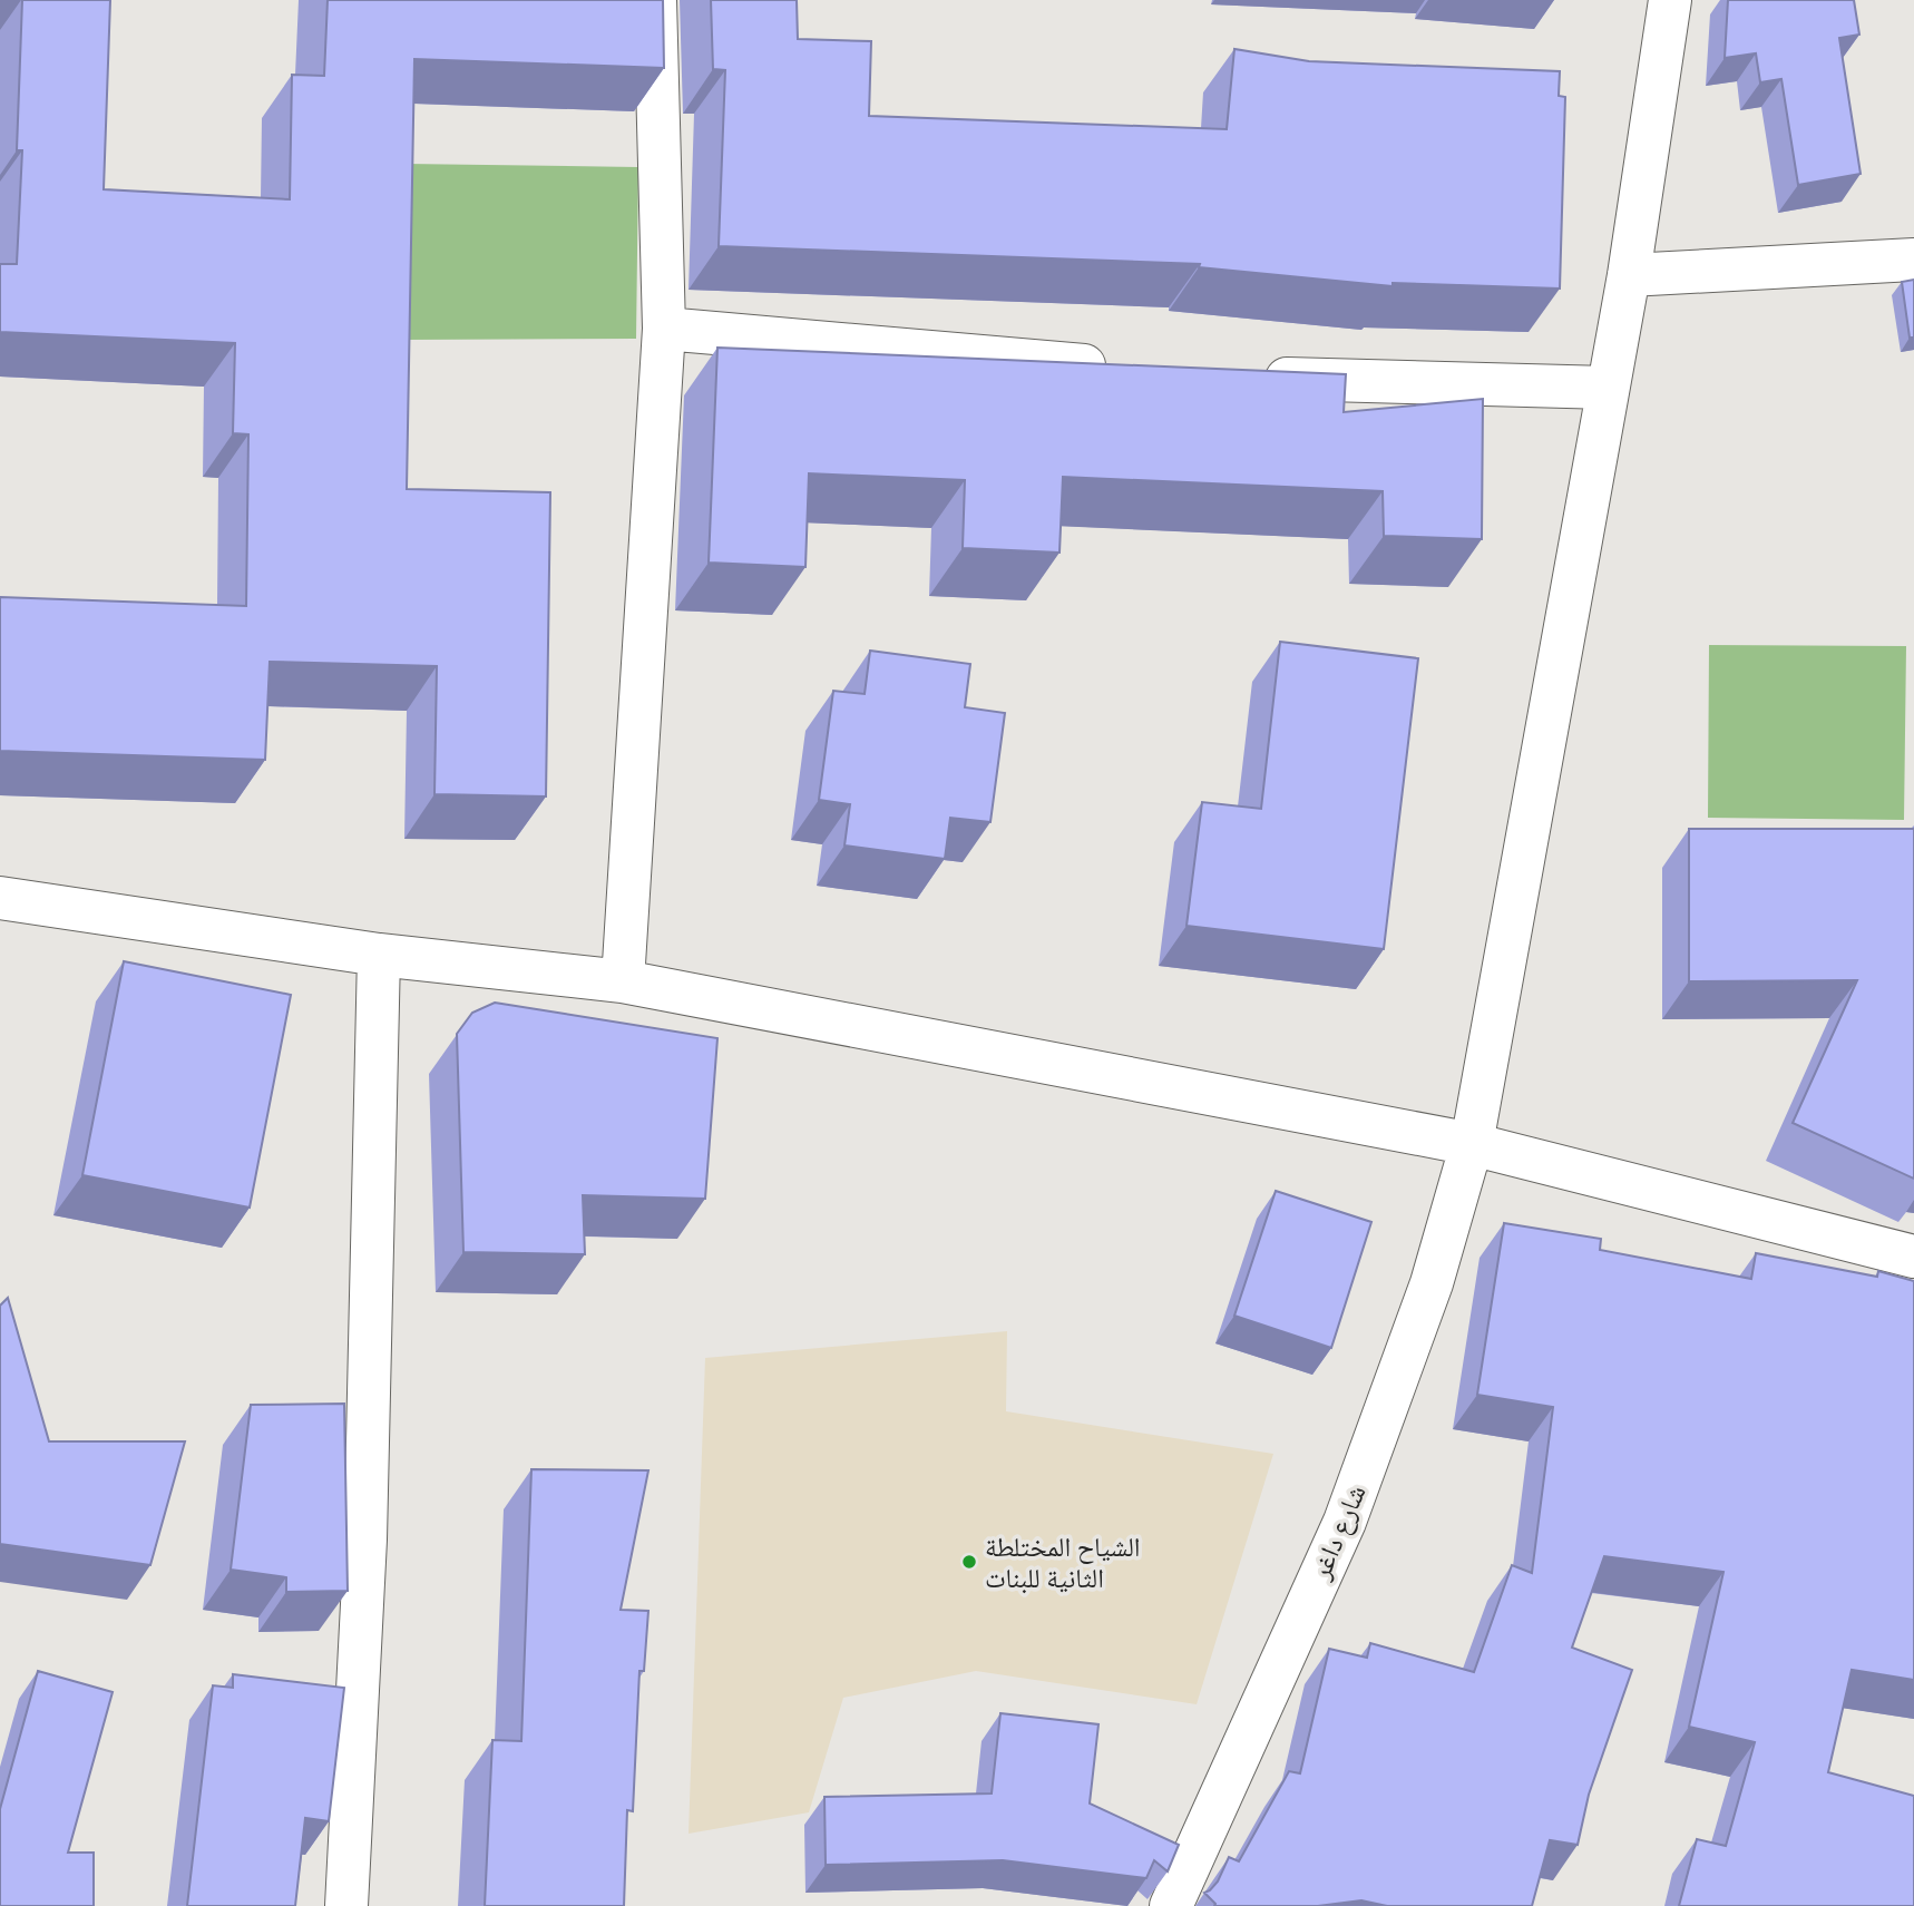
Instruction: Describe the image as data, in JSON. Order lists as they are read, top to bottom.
{
  "streets": {
    "street": ["شارع داغر"]
  },
  "places": ["الشياح المختلطة الثانية للبنات"]
}
